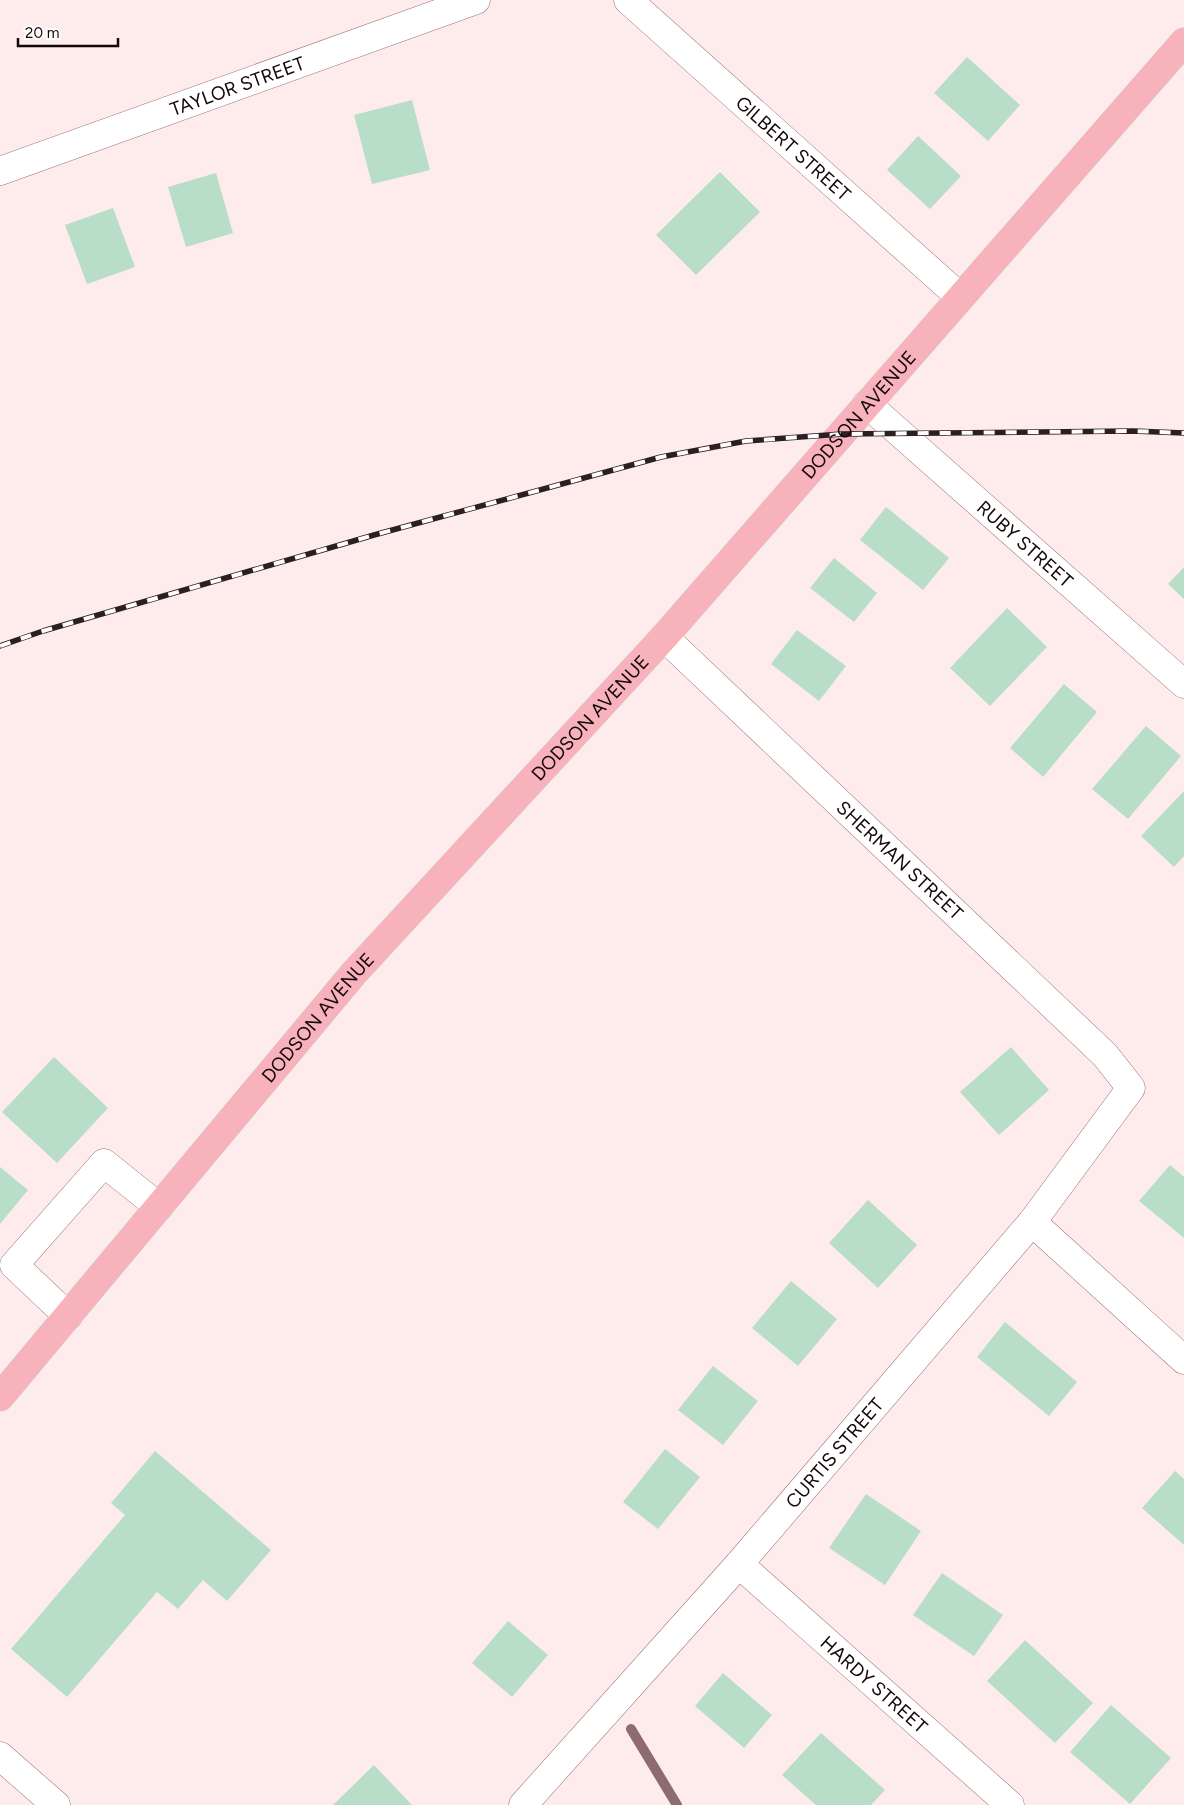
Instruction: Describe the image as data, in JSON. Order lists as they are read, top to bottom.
{
  "streets": {
    "main road": ["DODSON AVENUE"],
    "street": [
      "TAYLOR STREET",
      "GILBERT STREET",
      "RUBY STREET",
      "SHERMAN STREET",
      "CURTIS STREET",
      "HARDY STREET"
    ]
  },
  "crossings": [
    ["GILBERT STREET", "DODSON AVENUE"],
    ["DODSON AVENUE", "RUBY STREET"],
    ["DODSON AVENUE", "SHERMAN STREET"],
    ["SHERMAN STREET", "CURTIS STREET"],
    ["CURTIS STREET", "HARDY STREET"]
  ],
  "scale_bar": "20 m"
}
